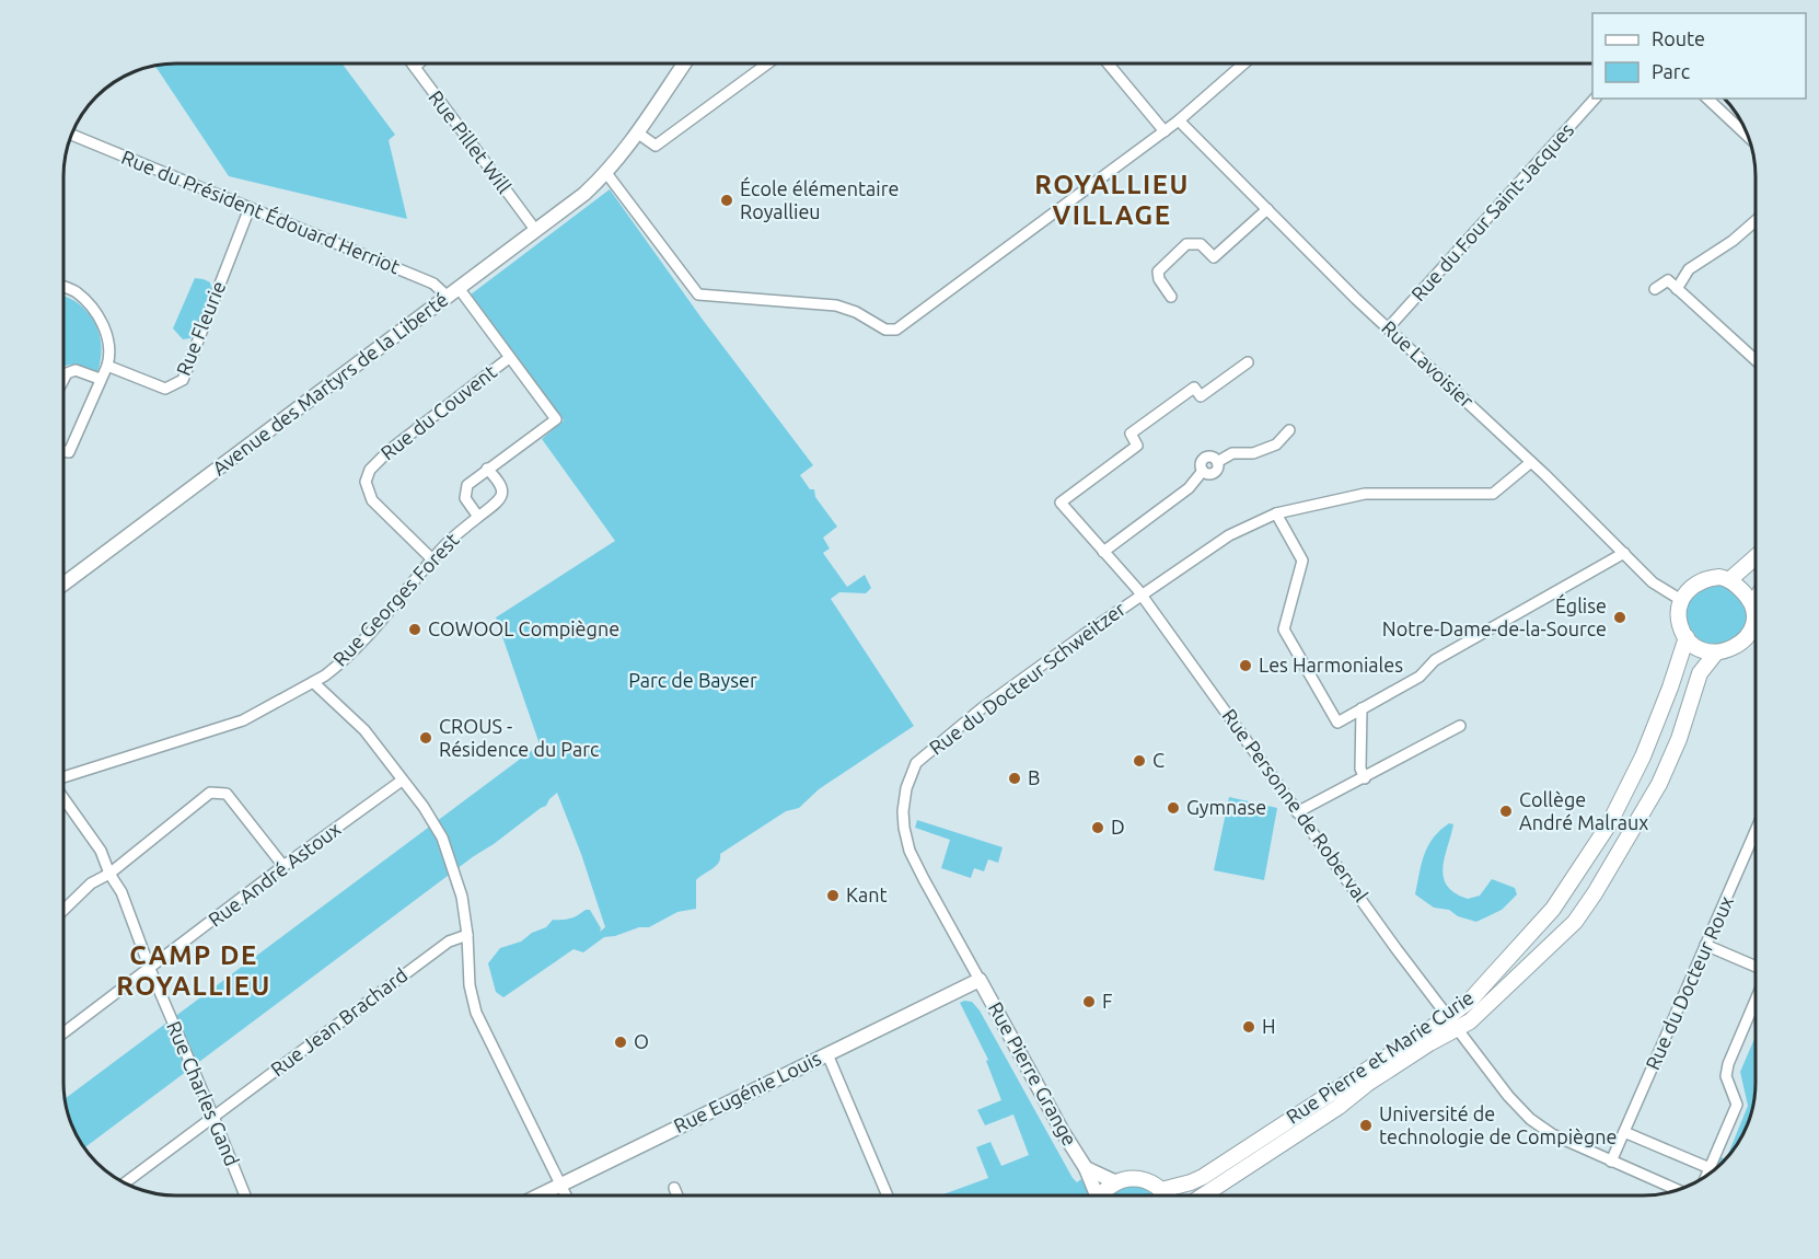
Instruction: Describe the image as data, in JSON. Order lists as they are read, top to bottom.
{
  "streets": {
    "main road": ["Rue Pierre et Marie Curie"],
    "street": [
      "Rue Pillet Will",
      "Rue du Président Édouard Herriot",
      "Rue du Four Saint-Jacques",
      "Rue Fleurie",
      "Rue Lavoisier",
      "Avenue des Martyrs de la Liberté",
      "Rue du Couvent",
      "Rue Georges Forest",
      "Rue du Docteur Schweitzer",
      "Rue Personne de Roberval",
      "Rue André Astoux",
      "Rue du Docteur Roux",
      "Rue Jean Brachard",
      "Rue Pierre Grange",
      "Rue Eugénie Louis",
      "Rue Charles Gand"
    ]
  },
  "crossings": [
    ["Rue Pillet Will", "Avenue des Martyrs de la Liberté"],
    ["Rue du Président Édouard Herriot", "Rue Fleurie"],
    ["Rue du Président Édouard Herriot", "Avenue des Martyrs de la Liberté"],
    ["Rue du Four Saint-Jacques", "Rue Lavoisier"],
    ["Rue Lavoisier", "Rue du Docteur Schweitzer"],
    ["Rue Lavoisier", "Rue Pierre et Marie Curie"],
    ["Rue du Couvent", "Rue Georges Forest"],
    ["Rue du Docteur Schweitzer", "Rue Personne de Roberval"],
    ["Rue du Docteur Schweitzer", "Rue Pierre Grange"],
    ["Rue du Docteur Schweitzer", "Rue Eugénie Louis"],
    ["Rue Personne de Roberval", "Rue du Docteur Roux"],
    ["Rue Personne de Roberval", "Rue Pierre et Marie Curie"],
    ["Rue André Astoux", "Rue Charles Gand"],
    ["Rue Jean Brachard", "Rue Charles Gand"],
    ["Rue Pierre Grange", "Rue Eugénie Louis"]
  ],
  "districts": ["ROYALLIEU VILLAGE", "CAMP DE ROYALLIEU"],
  "parks": ["Parc de Bayser"],
  "places": [
    "École élémentaire Royallieu",
    "Église Notre-Dame-de-la-Source",
    "COWOOL Compiègne",
    "Les Harmoniales",
    "CROUS - Résidence du Parc",
    "C",
    "B",
    "Gymnase",
    "Collège André Malraux",
    "D",
    "Kant",
    "F",
    "H",
    "O",
    "Université de technologie de Compiègne"
  ],
  "legend": ["Route", "Parc"]
}
